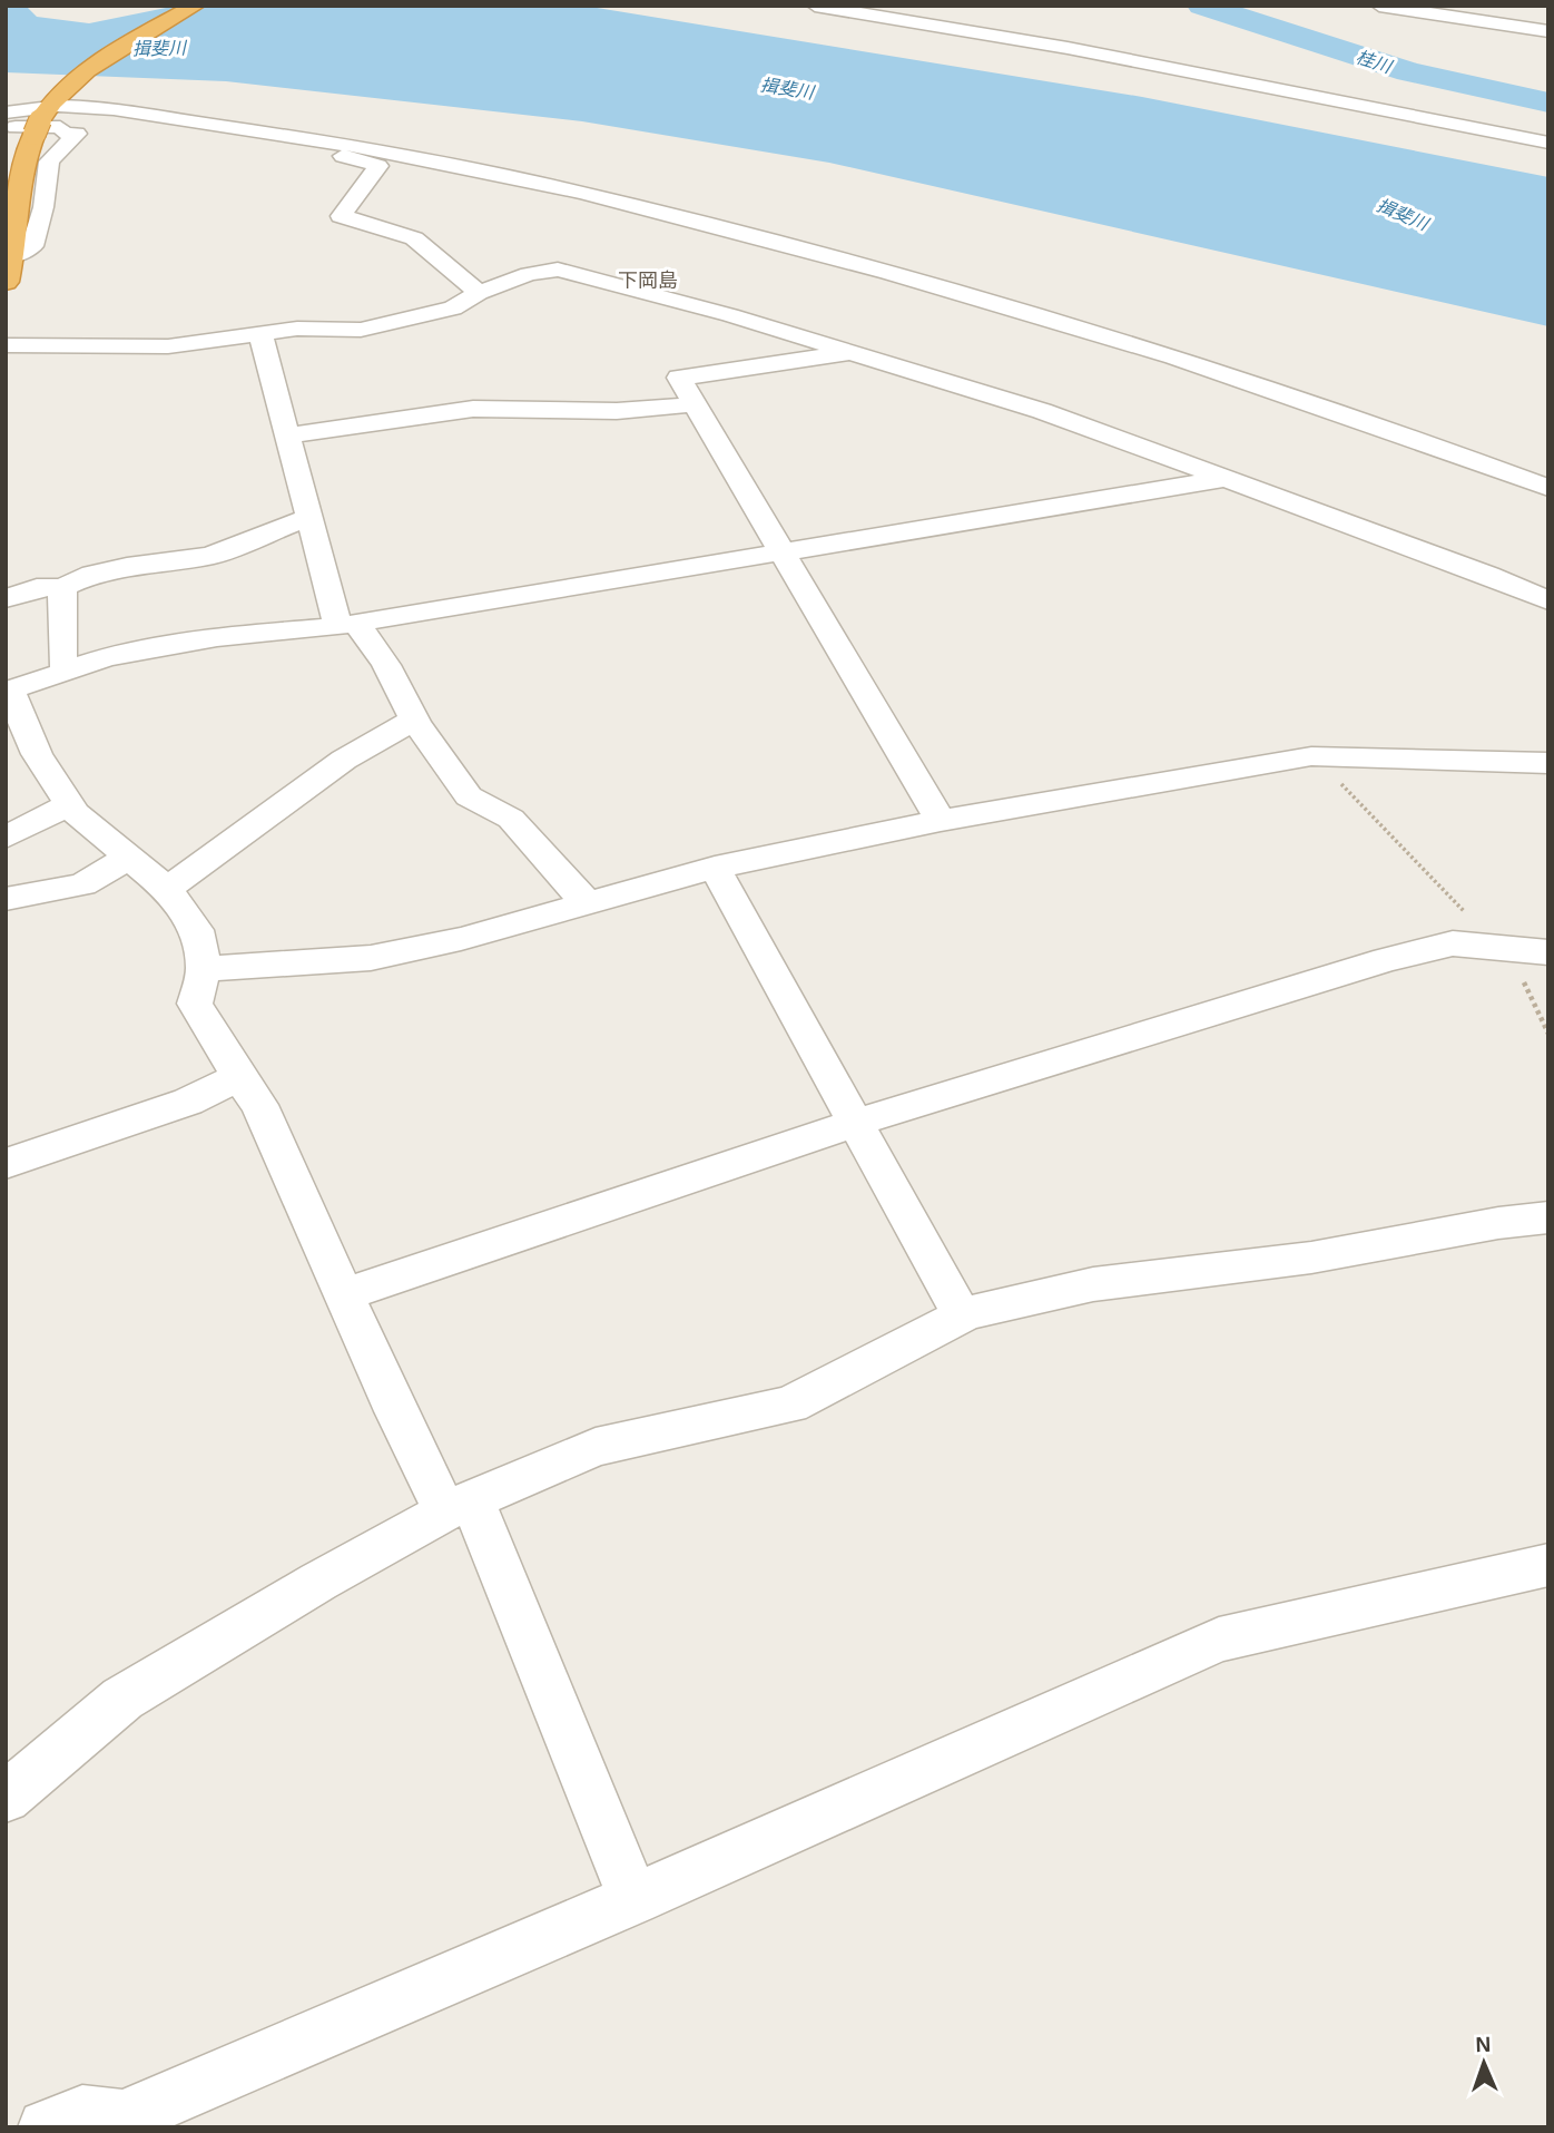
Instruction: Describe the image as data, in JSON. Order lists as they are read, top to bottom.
{
  "districts": ["下岡島"],
  "water": ["揖斐川", "桂川"],
  "north": "top"
}
